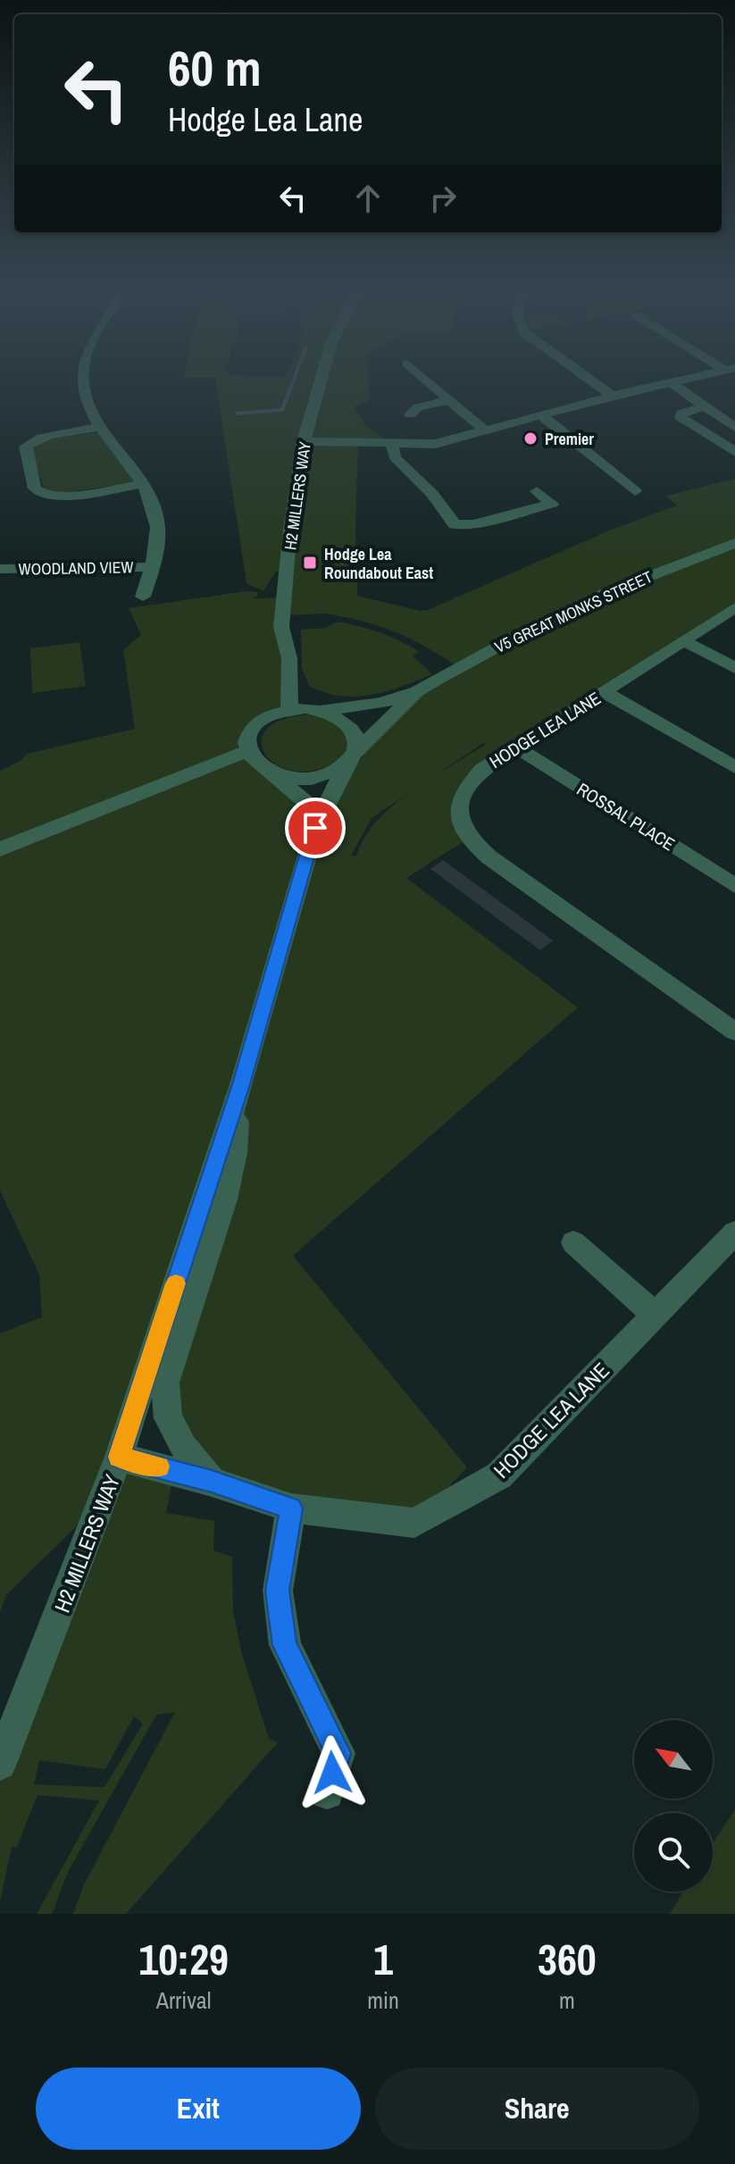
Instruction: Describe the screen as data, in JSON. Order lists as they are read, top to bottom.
{
  "streets": {
    "street": [
      "H2 MILLERS WAY",
      "WOODLAND VIEW",
      "V5 GREAT MONKS STREET",
      "HODGE LEA LANE",
      "ROSSAL PLACE"
    ]
  },
  "crossings": [
    ["H2 MILLERS WAY", "V5 GREAT MONKS STREET"],
    ["H2 MILLERS WAY", "HODGE LEA LANE"],
    ["HODGE LEA LANE", "ROSSAL PLACE"]
  ],
  "places": {
    "other": ["Premier"],
    "transit": ["Hodge Lea Roundabout East"]
  },
  "north": "top left",
  "page": {
    "turn": ["60 m", "Hodge Lea Lane"],
    "eta": [
      "10:29",
      "Arrival",
      "1",
      "min",
      "360",
      "m"
    ],
    "buttons": ["Exit", "Share"]
  }
}
